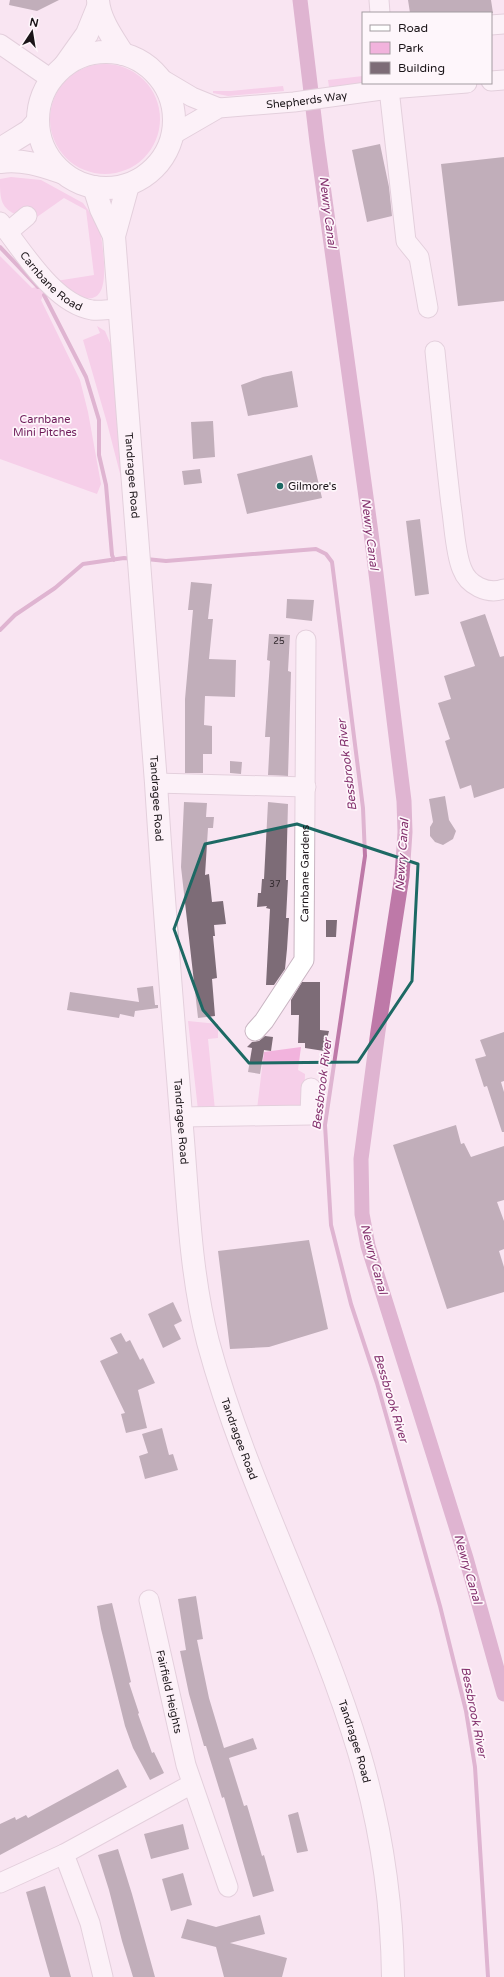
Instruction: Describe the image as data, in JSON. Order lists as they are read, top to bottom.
{
  "streets": {
    "highway": ["Tandragee Road"],
    "street": [
      "Shepherds Way",
      "Carnbane Road",
      "Carnbane Gardens",
      "Fairfield Heights"
    ]
  },
  "crossings": [
    ["Shepherds Way", "Tandragee Road"],
    ["Carnbane Road", "Tandragee Road"]
  ],
  "water": ["Newry Canal", "Bessbrook River"],
  "parks": ["Carnbane Mini Pitches"],
  "places": ["Gilmore's"],
  "house_numbers": ["25", "37"],
  "legend": ["Road", "Park", "Building"],
  "north": "top"
}
